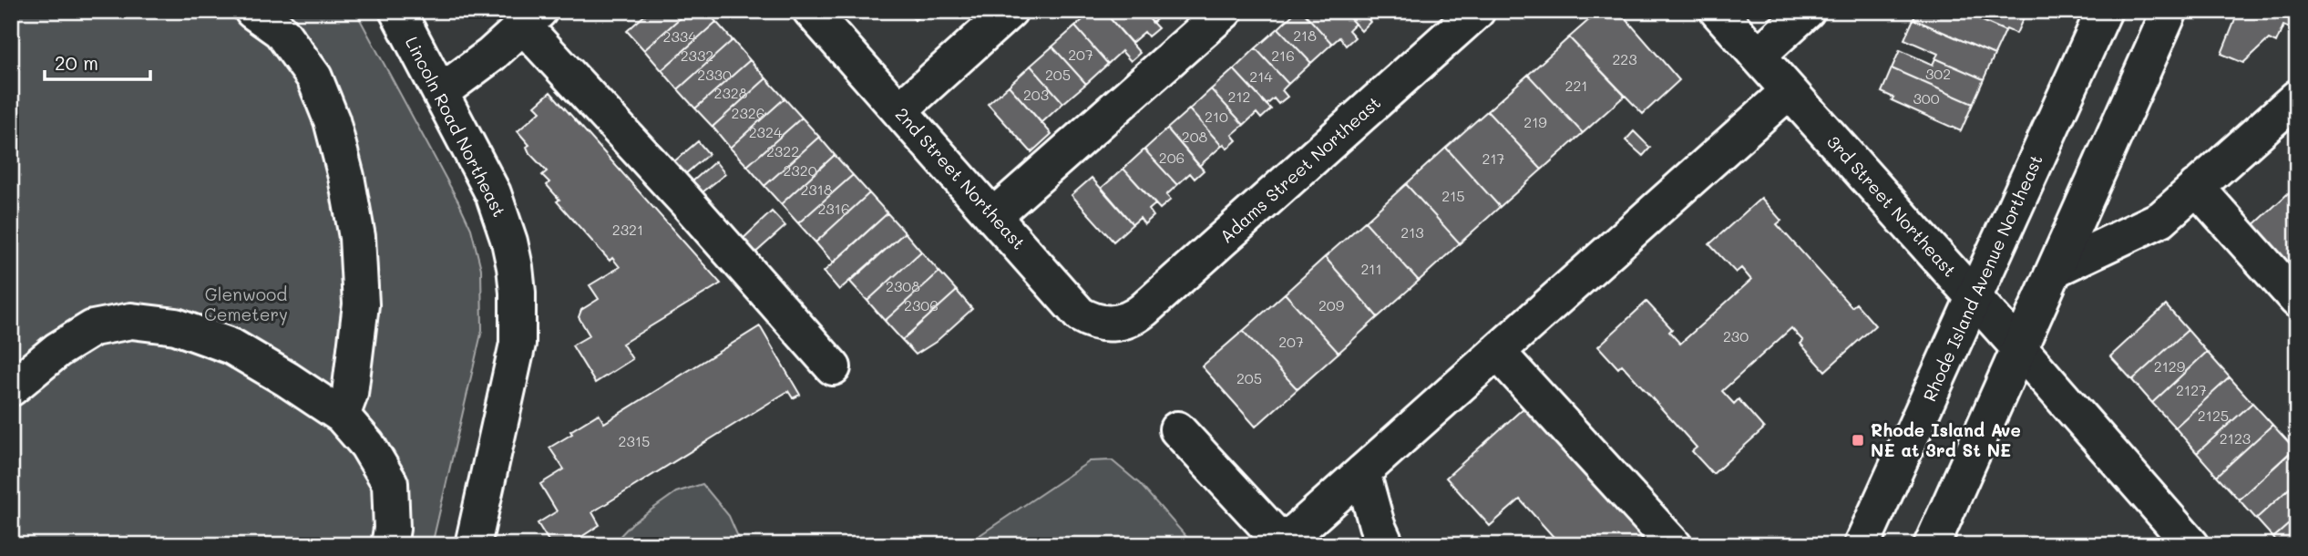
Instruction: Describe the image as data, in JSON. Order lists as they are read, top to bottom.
{
  "streets": {
    "street": [
      "Lincoln Road Northeast",
      "Adams Street Northeast",
      "2nd Street Northeast",
      "3rd Street Northeast",
      "Rhode Island Avenue Northeast"
    ]
  },
  "crossings": [
    ["Adams Street Northeast", "2nd Street Northeast"],
    ["3rd Street Northeast", "Rhode Island Avenue Northeast"]
  ],
  "parks": ["Glenwood Cemetery"],
  "places": {
    "transit": ["Rhode Island Ave NE at 3rd St NE"]
  },
  "house_numbers": [
    "218",
    "2334",
    "207",
    "2332",
    "216",
    "223",
    "302",
    "2330",
    "205",
    "214",
    "221",
    "2328",
    "203",
    "212",
    "300",
    "2326",
    "210",
    "219",
    "2324",
    "208",
    "2322",
    "206",
    "217",
    "2320",
    "2318",
    "215",
    "2316",
    "2321",
    "213",
    "211",
    "2308",
    "2306",
    "209",
    "230",
    "207",
    "2129",
    "205",
    "2127",
    "2125",
    "2123",
    "2315"
  ],
  "scale_bar": "20 m"
}
